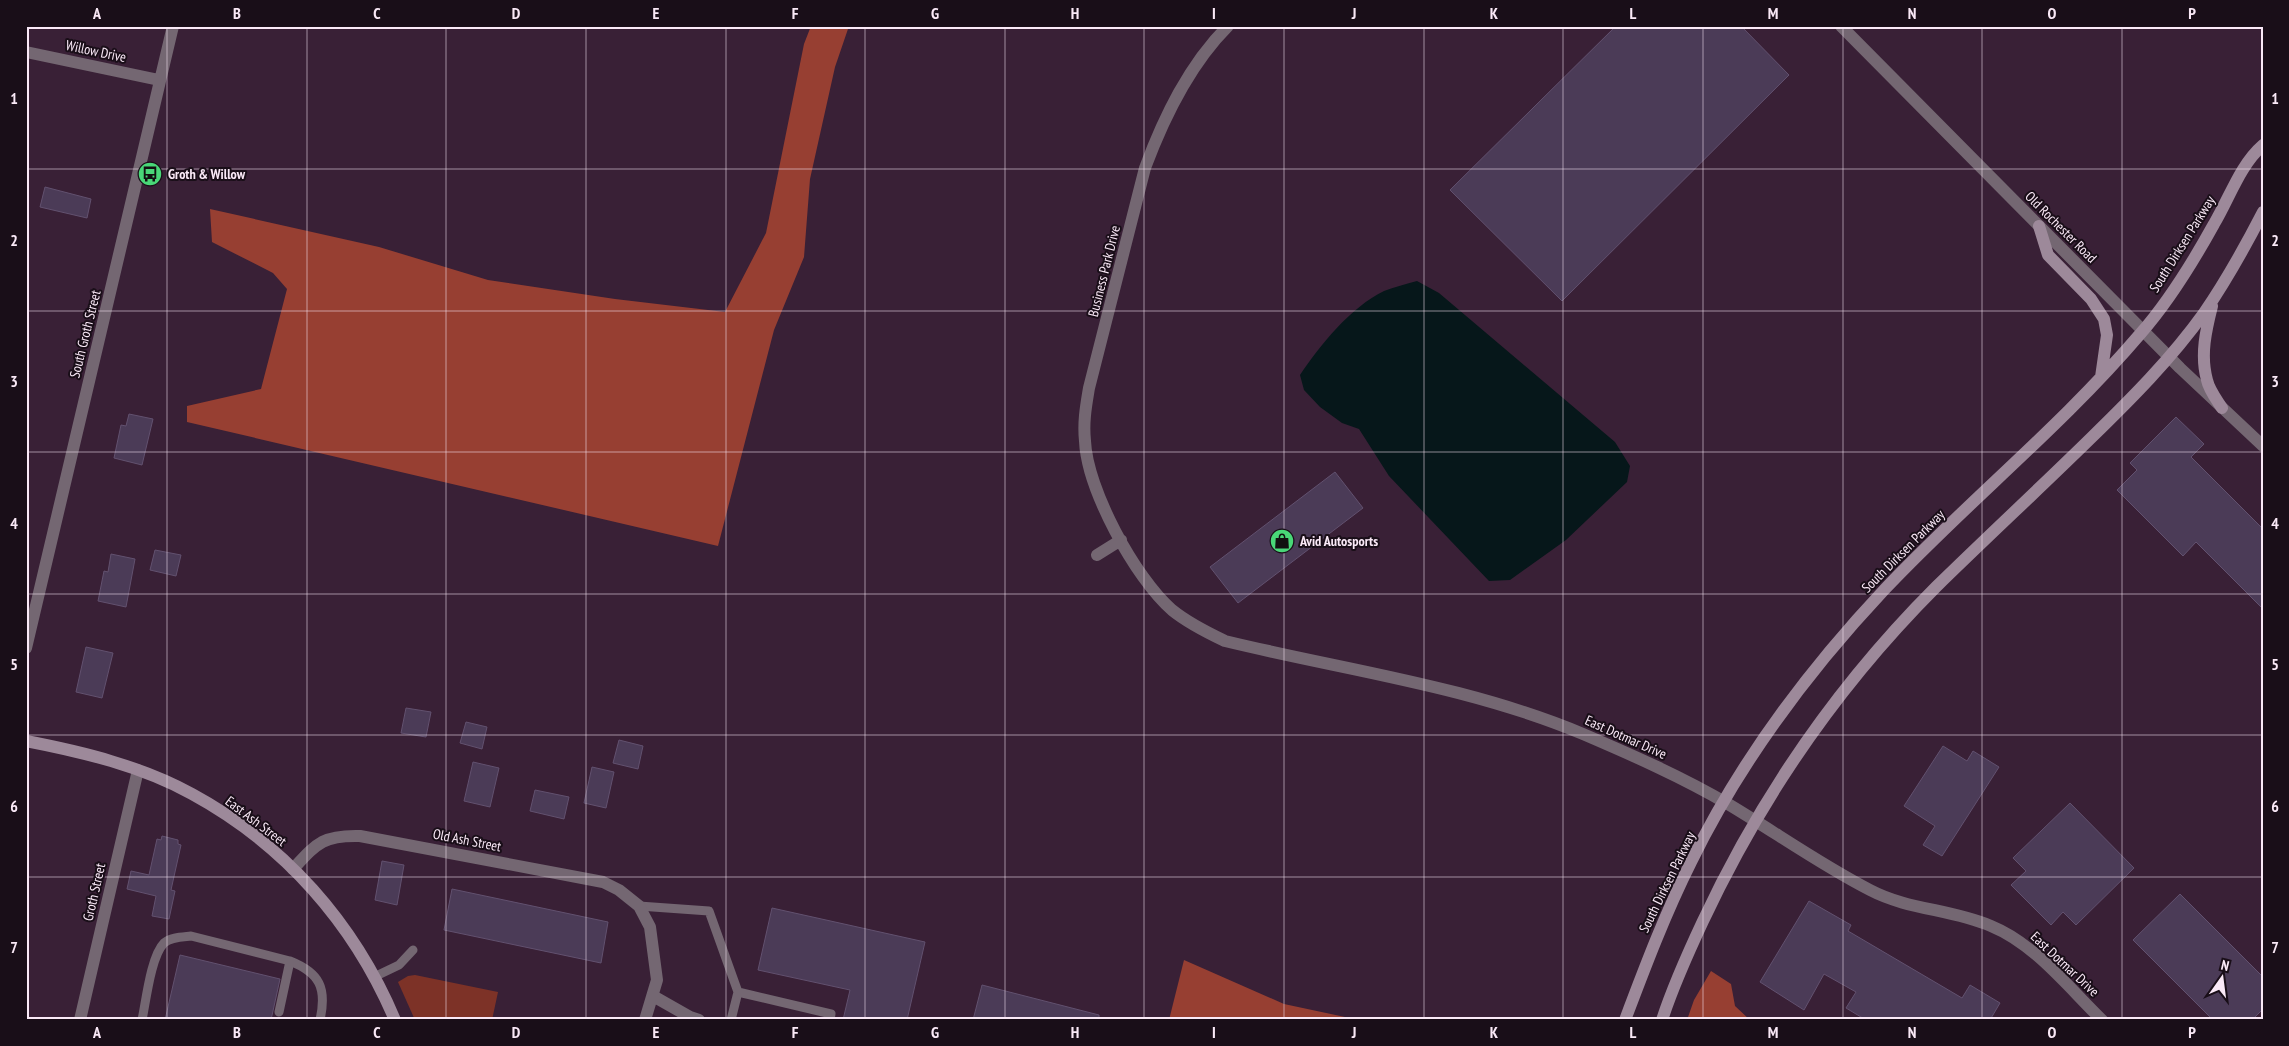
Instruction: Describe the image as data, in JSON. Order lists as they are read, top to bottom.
{
  "streets": {
    "main road": ["South Dirksen Parkway", "East Ash Street"],
    "street": [
      "Willow Drive",
      "Old Rochester Road",
      "Business Park Drive",
      "South Groth Street",
      "East Dotmar Drive",
      "Old Ash Street",
      "Groth Street"
    ]
  },
  "crossings": [
    ["Willow Drive", "South Groth Street"],
    ["Old Rochester Road", "South Dirksen Parkway"],
    ["South Dirksen Parkway", "East Dotmar Drive"],
    ["Business Park Drive", "East Dotmar Drive"],
    ["East Ash Street", "Old Ash Street"],
    ["East Ash Street", "Groth Street"]
  ],
  "places": {
    "bus stop": ["Groth & Willow"],
    "shop": ["Avid Autosports"]
  },
  "north": "top",
  "grid": {
    "columns": [
      "A",
      "B",
      "C",
      "D",
      "E",
      "F",
      "G",
      "H",
      "I",
      "J",
      "K",
      "L",
      "M",
      "N",
      "O",
      "P"
    ],
    "rows": [
      "1",
      "2",
      "3",
      "4",
      "5",
      "6",
      "7"
    ]
  }
}
